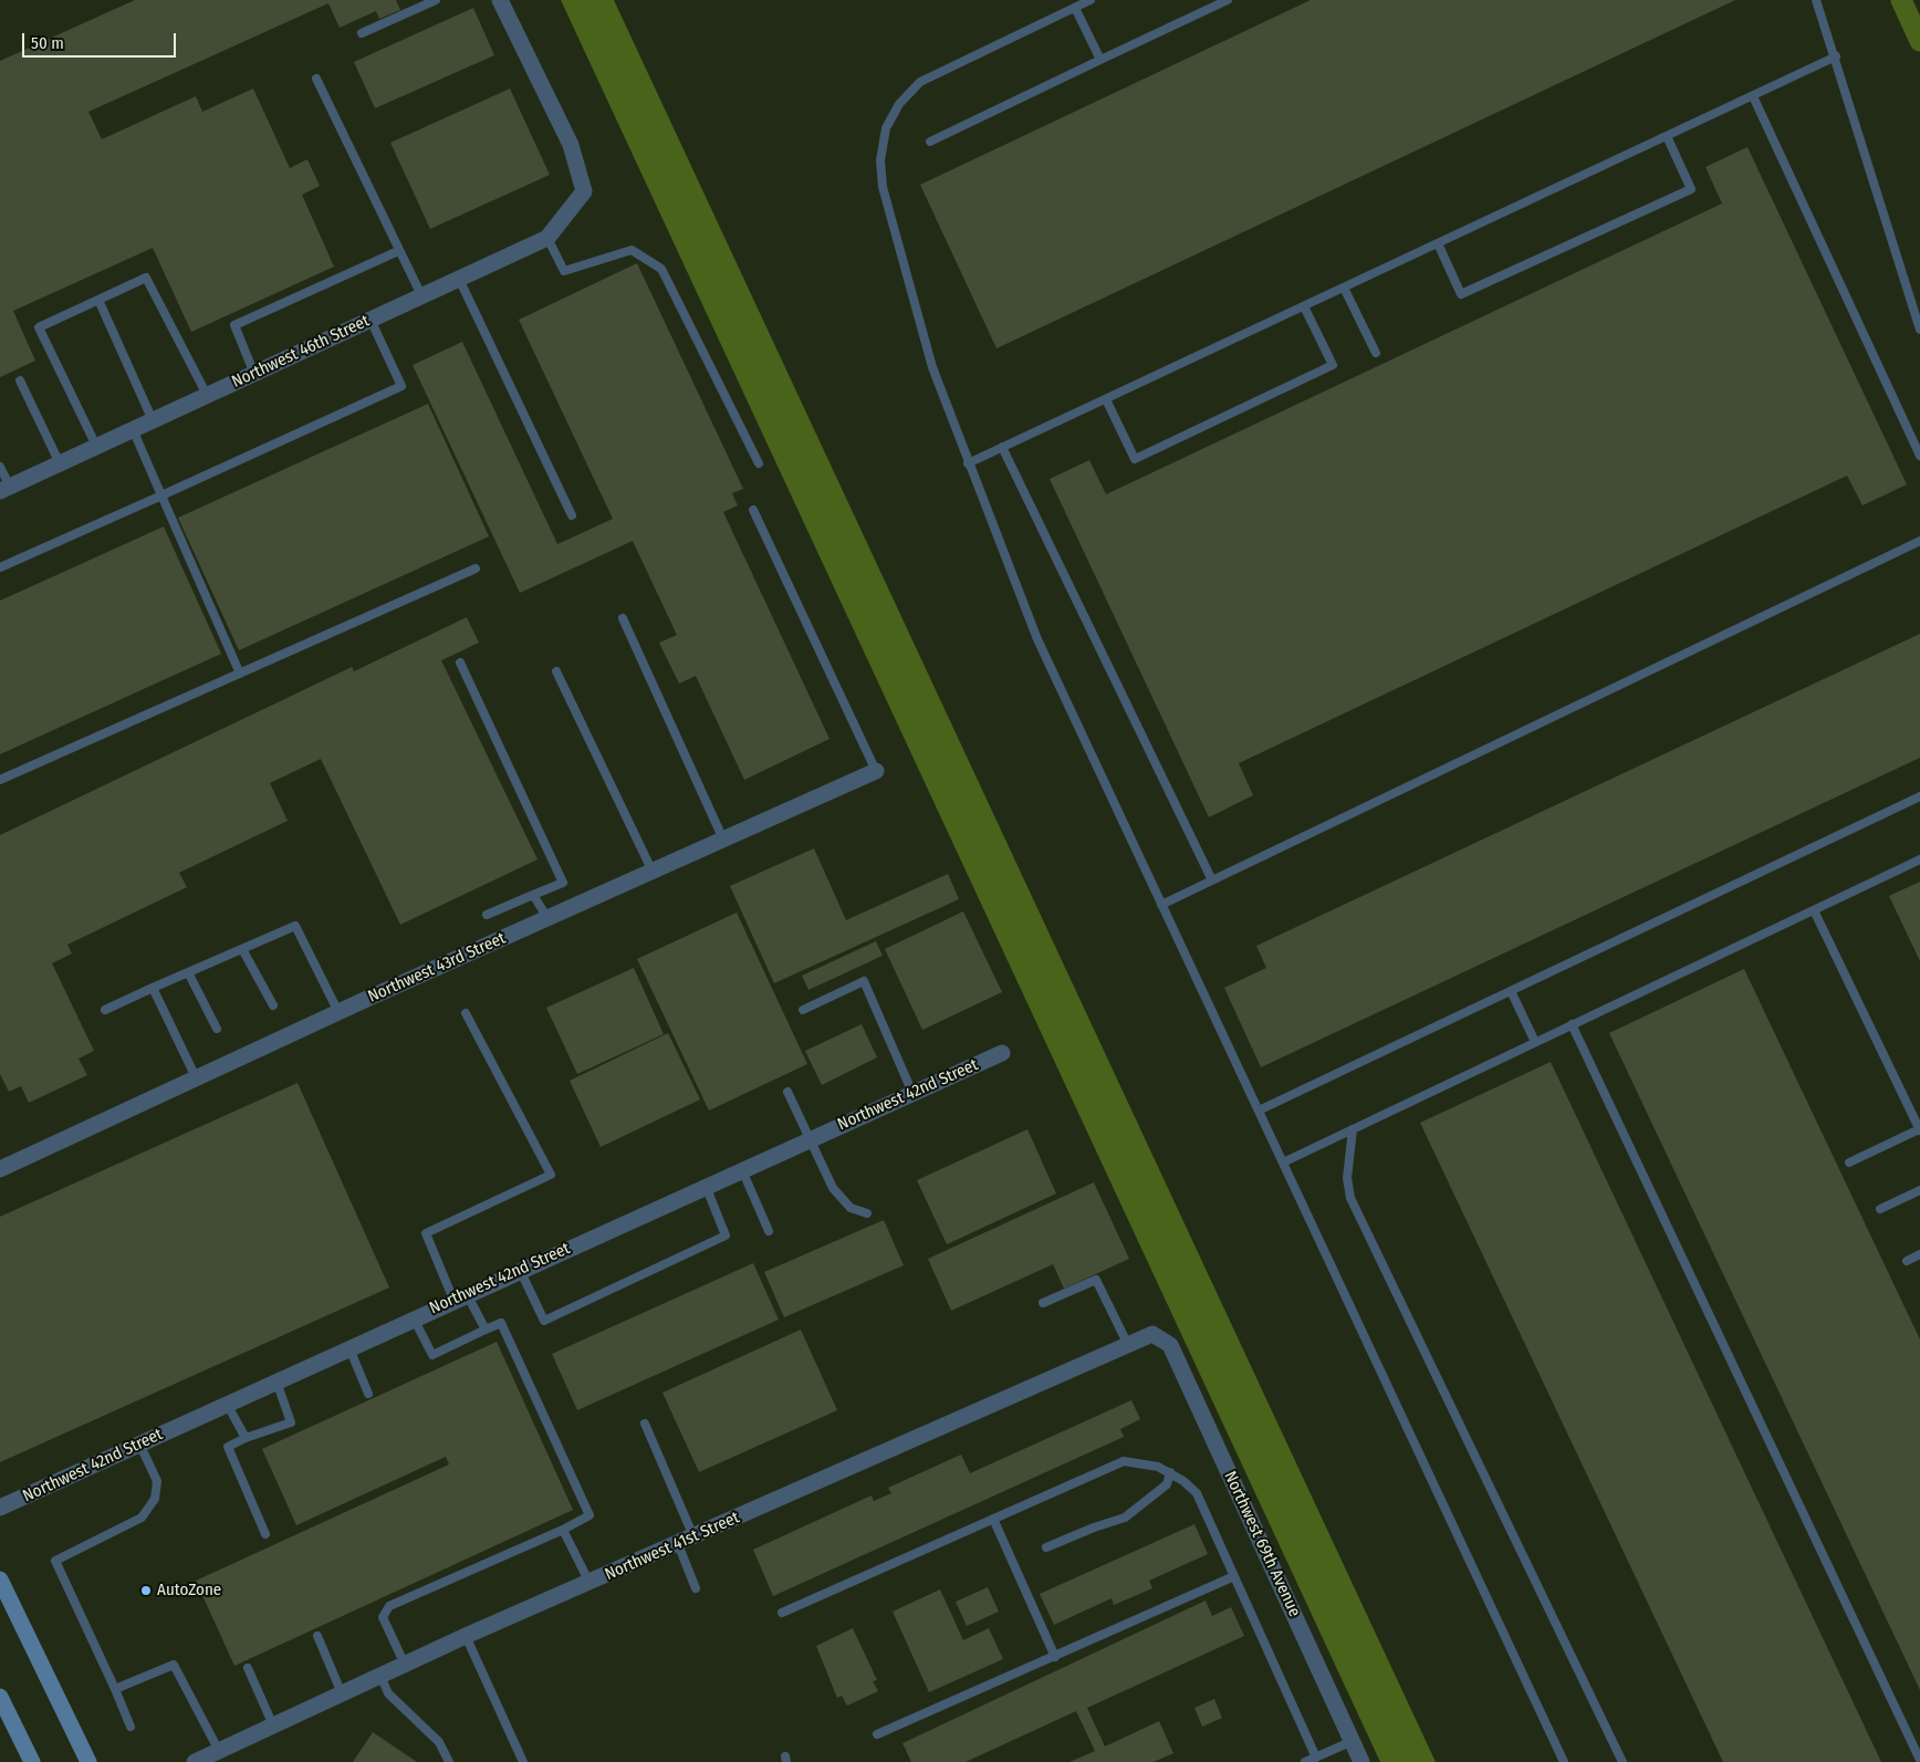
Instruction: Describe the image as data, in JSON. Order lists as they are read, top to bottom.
{
  "streets": {
    "street": [
      "Northwest 46th Street",
      "Northwest 43rd Street",
      "Northwest 42nd Street",
      "Northwest 69th Avenue",
      "Northwest 41st Street"
    ]
  },
  "crossings": [
    ["Northwest 69th Avenue", "Northwest 41st Street"]
  ],
  "places": ["AutoZone"],
  "scale_bar": "50 m"
}
